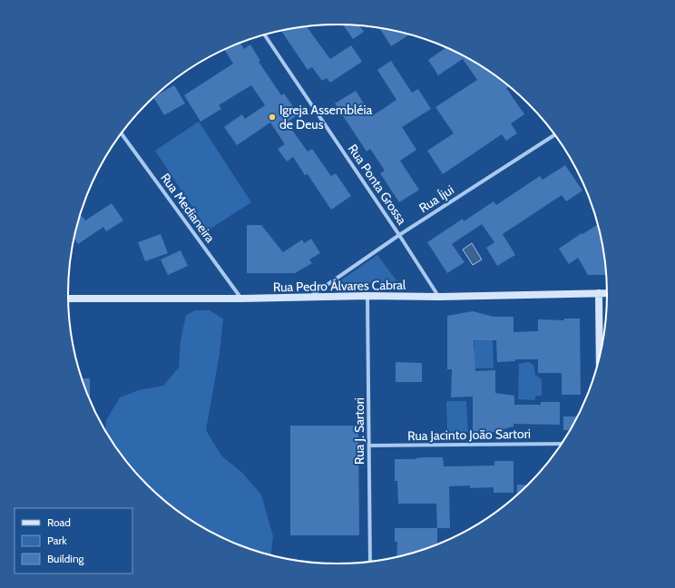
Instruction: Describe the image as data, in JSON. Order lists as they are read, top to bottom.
{
  "streets": {
    "street": [
      "Rua Ponta Grossa",
      "Rua Íjui",
      "Rua Medianeira",
      "Rua Pedro Álvares Cabral",
      "Rua J. Sartori",
      "Rua Jacinto João Sartori"
    ]
  },
  "crossings": [
    ["Rua Ponta Grossa", "Rua Íjui"],
    ["Rua Ponta Grossa", "Rua Pedro Álvares Cabral"],
    ["Rua Íjui", "Rua Pedro Álvares Cabral"],
    ["Rua Medianeira", "Rua Pedro Álvares Cabral"],
    ["Rua Pedro Álvares Cabral", "Rua J. Sartori"],
    ["Rua J. Sartori", "Rua Jacinto João Sartori"]
  ],
  "places": ["Igreja Assembléia de Deus"],
  "legend": ["Road", "Park", "Building"]
}
